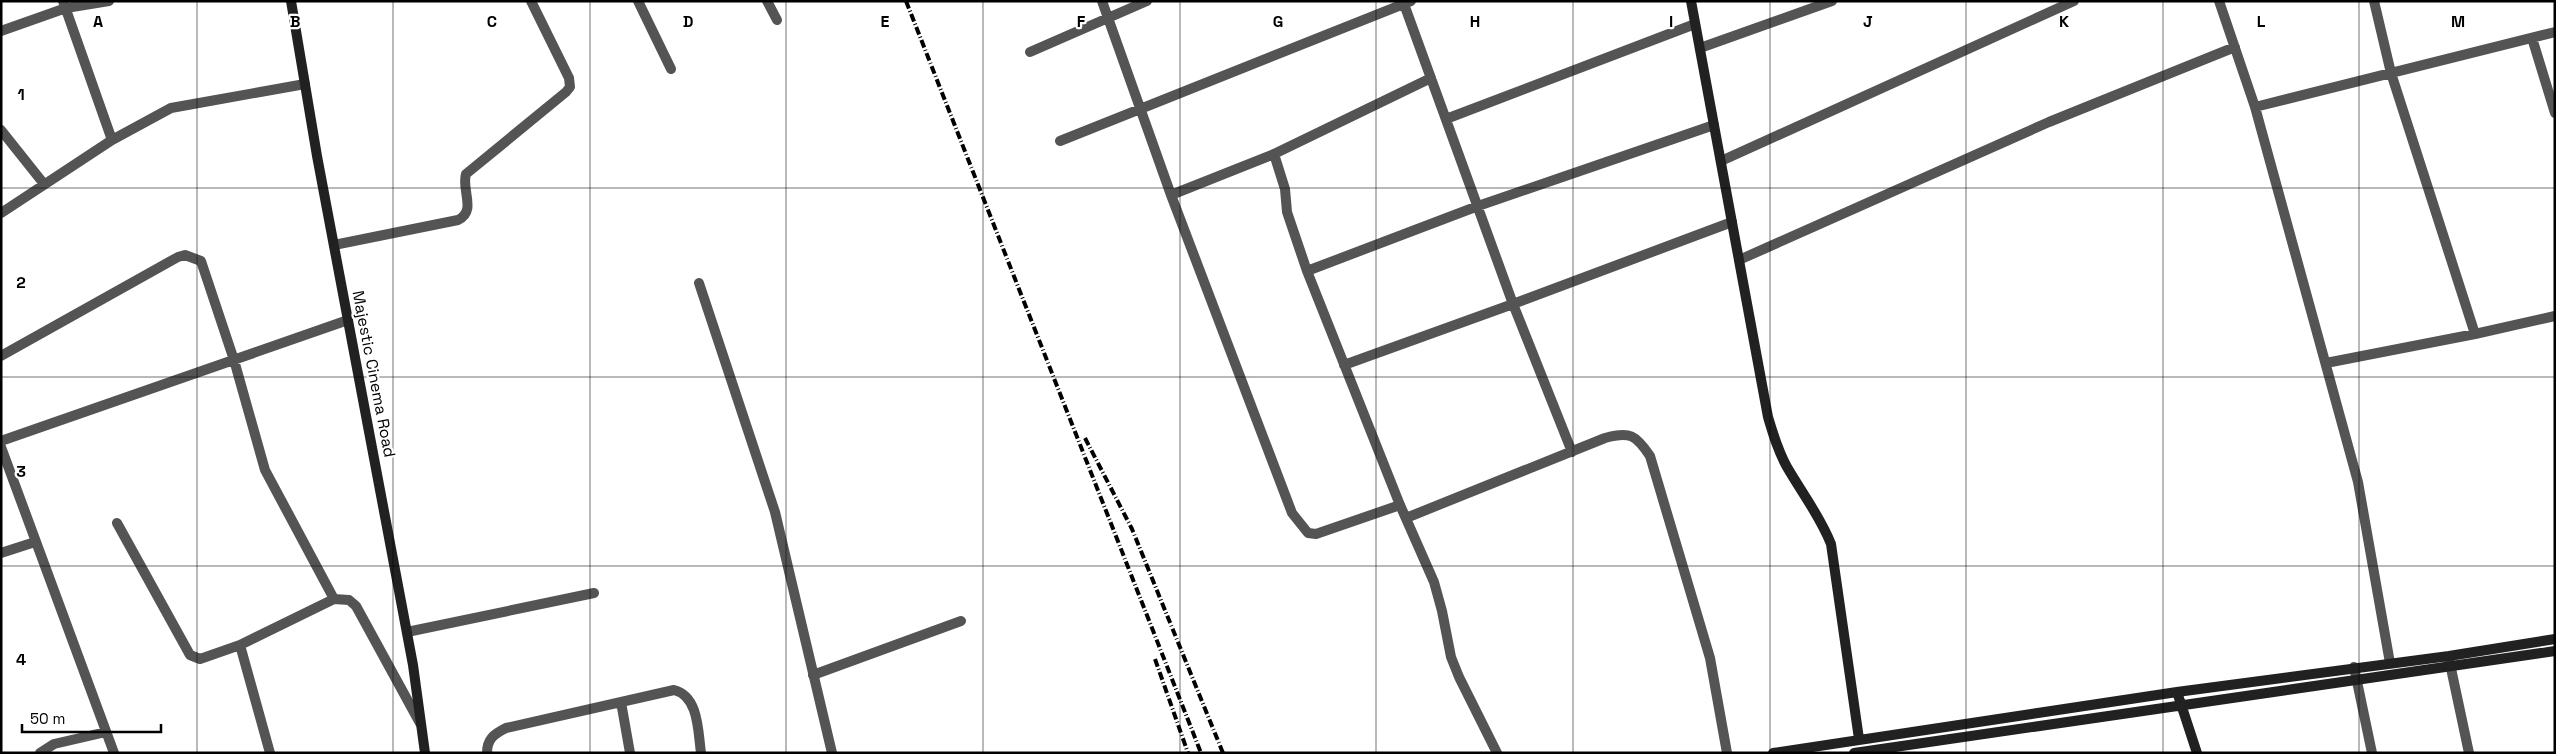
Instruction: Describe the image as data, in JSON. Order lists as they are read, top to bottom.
{
  "streets": {
    "street": ["Majestic Cinema Road"]
  },
  "scale_bar": "50 m",
  "grid": {
    "columns": [
      "A",
      "B",
      "C",
      "D",
      "E",
      "F",
      "G",
      "H",
      "I",
      "J",
      "K",
      "L",
      "M"
    ],
    "rows": [
      "1",
      "2",
      "3",
      "4"
    ]
  }
}
